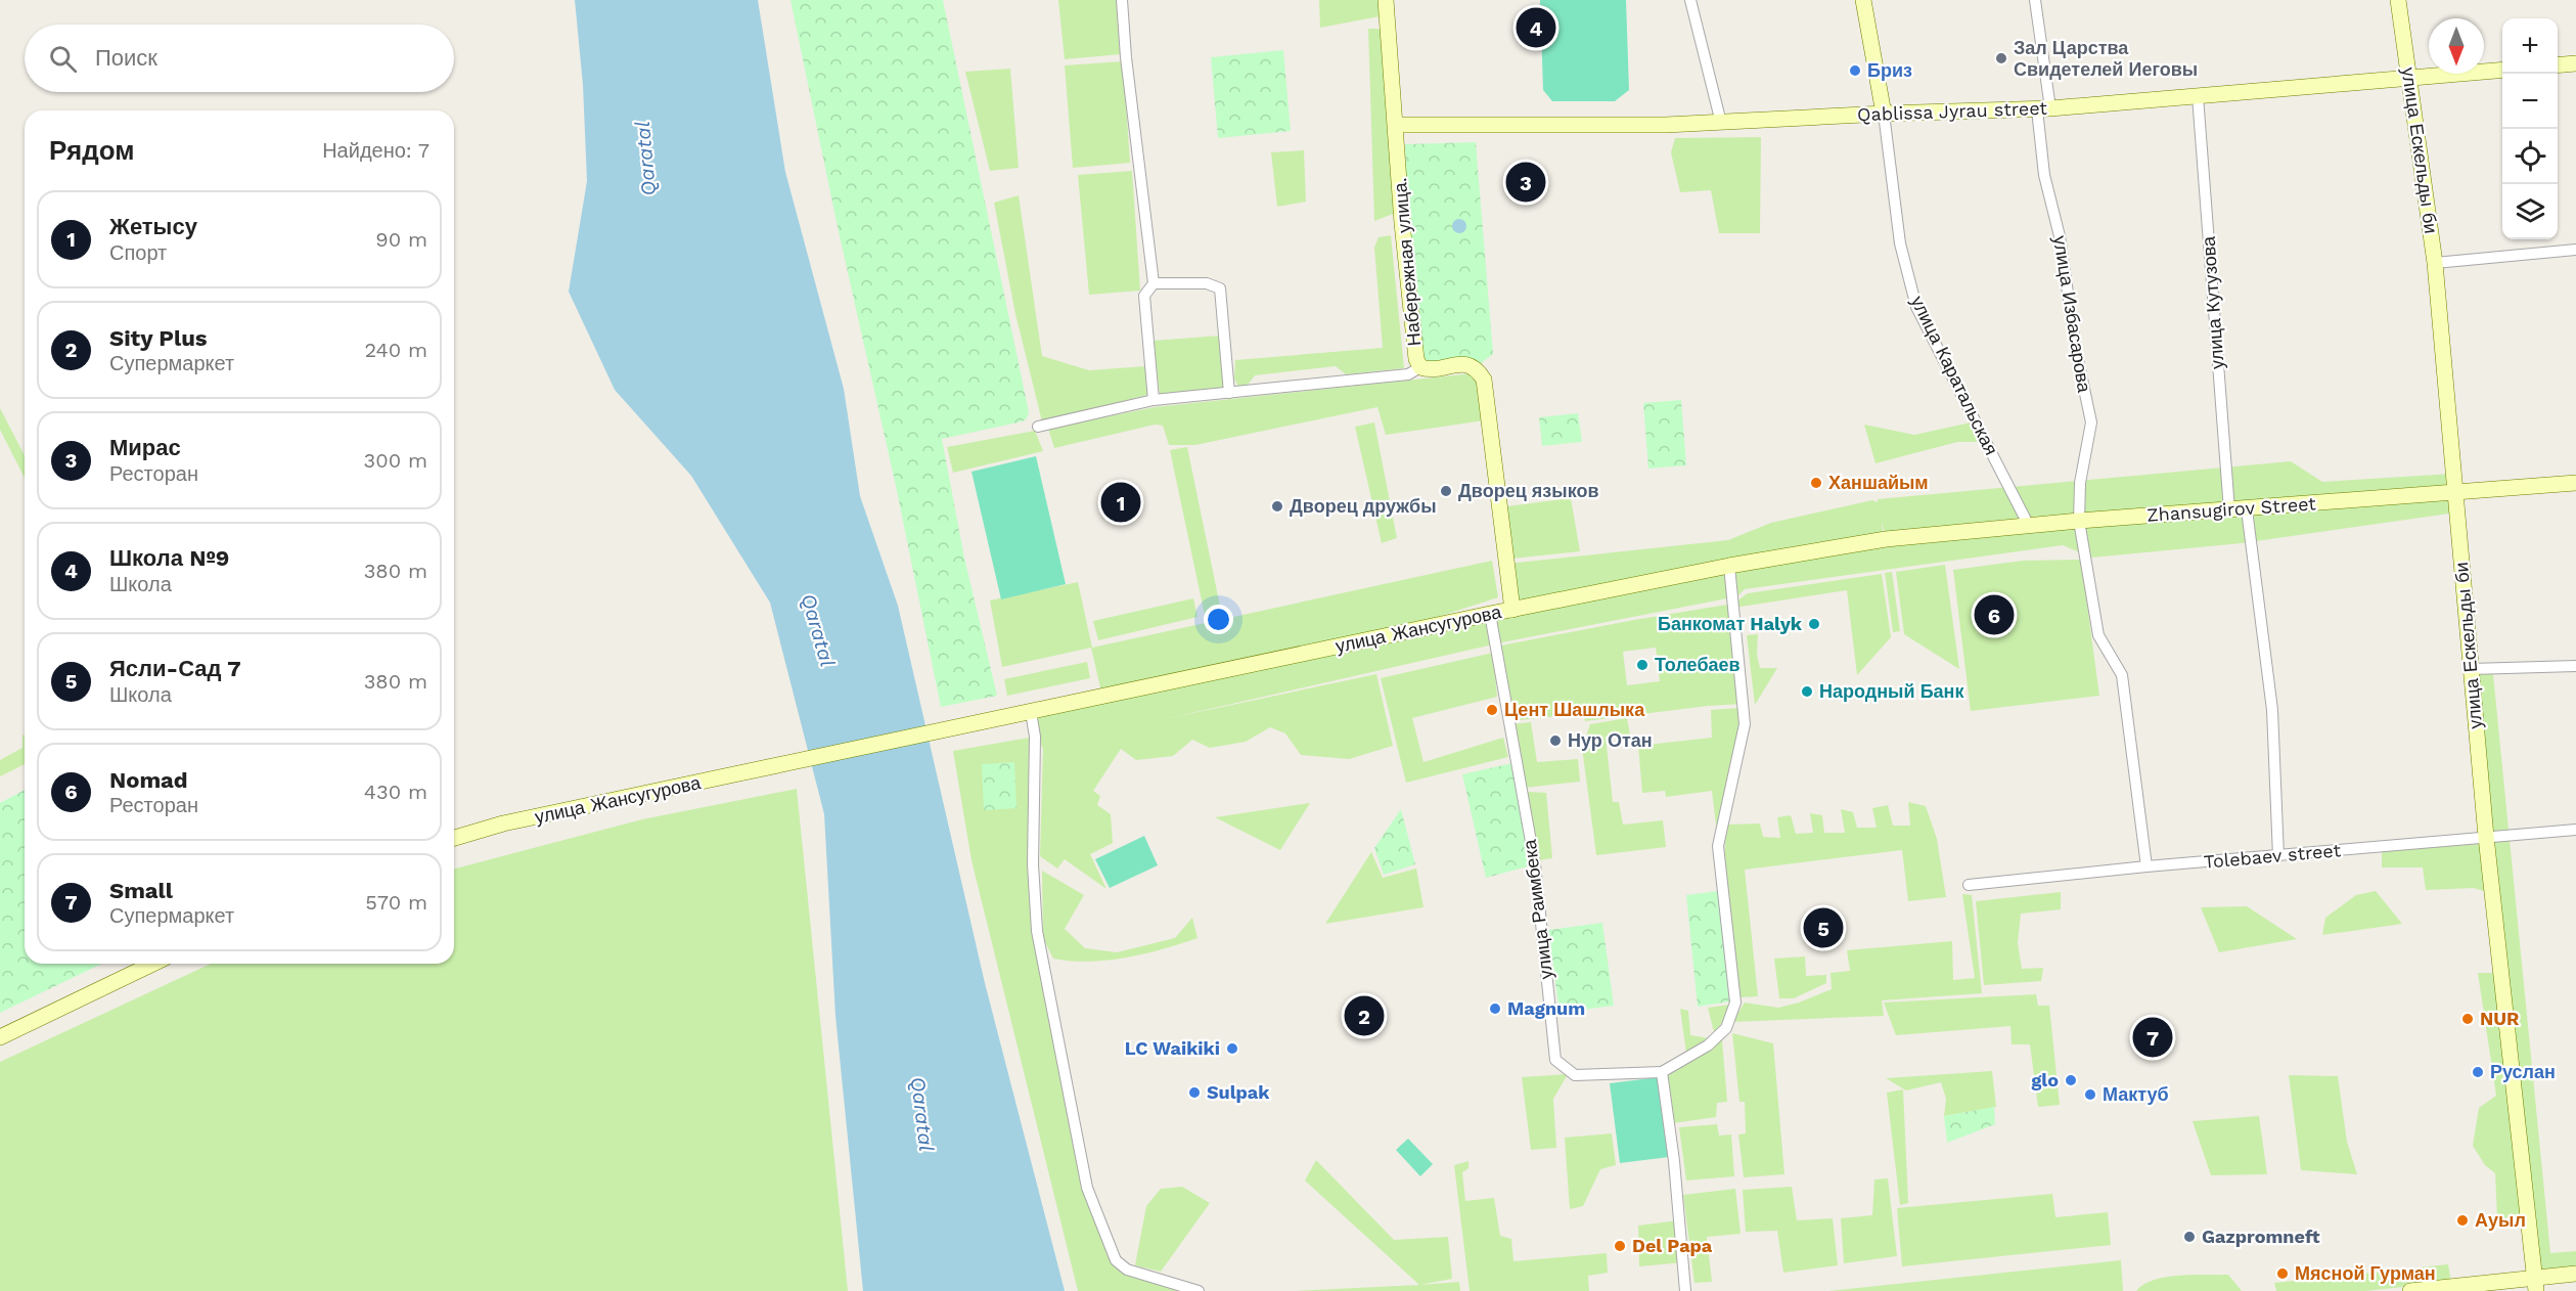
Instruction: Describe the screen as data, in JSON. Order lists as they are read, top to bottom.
{
  "streets": {
    "street": [
      "Qablissa Jyrau street",
      "улица Ескельды би",
      "Набережная улица.",
      "улица Кутузова",
      "улица Избасарова",
      "улица Каратальская",
      "Zhansugirov Street",
      "улица Жансугурова",
      "Tolebaev street",
      "улица Раимбека"
    ]
  },
  "crossings": [
    ["Qablissa Jyrau street", "улица Ескельды би"],
    ["Qablissa Jyrau street", "Набережная улица."],
    ["Qablissa Jyrau street", "улица Кутузова"],
    ["Qablissa Jyrau street", "улица Избасарова"],
    ["Qablissa Jyrau street", "улица Каратальская"],
    ["улица Ескельды би", "Zhansugirov Street"],
    ["улица Ескельды би", "Tolebaev street"],
    ["Набережная улица.", "улица Жансугурова"],
    ["улица Кутузова", "Zhansugirov Street"],
    ["улица Избасарова", "Zhansugirov Street"],
    ["улица Каратальская", "Zhansugirov Street"],
    ["Zhansugirov Street", "улица Жансугурова"],
    ["улица Жансугурова", "улица Раимбека"]
  ],
  "water": ["Qaratal"],
  "places": [
    "Зал Царства Свидетелей Иеговы",
    "Бриз",
    "Ханшайым",
    "Дворец языков",
    "Дворец дружбы",
    "Банкомат Halyk",
    "Толебаев",
    "Народный Банк",
    "Цент Шашлыка",
    "Нур Отан",
    "Magnum",
    "NUR",
    "LC Waikiki",
    "Руслан",
    "glo",
    "Sulpak",
    "Мактуб",
    "Ауыл",
    "Gazpromneft",
    "Del Papa",
    "Мясной Гурман"
  ],
  "north": "bottom",
  "page": {
    "pins": [
      "4",
      "3",
      "1",
      "6",
      "5",
      "2",
      "7"
    ],
    "map_buttons": ["+", "−"],
    "search": "Поиск",
    "heading": ["Рядом", "Найдено: 7"],
    "list": [
      {
        "mark": "1",
        "name": "Жетысу",
        "note": "Спорт",
        "value": "90 m"
      },
      {
        "mark": "2",
        "name": "Sity Plus",
        "note": "Супермаркет",
        "value": "240 m"
      },
      {
        "mark": "3",
        "name": "Мирас",
        "note": "Ресторан",
        "value": "300 m"
      },
      {
        "mark": "4",
        "name": "Школа №9",
        "note": "Школа",
        "value": "380 m"
      },
      {
        "mark": "5",
        "name": "Ясли-Сад 7",
        "note": "Школа",
        "value": "380 m"
      },
      {
        "mark": "6",
        "name": "Nomad",
        "note": "Ресторан",
        "value": "430 m"
      },
      {
        "mark": "7",
        "name": "Small",
        "note": "Супермаркет",
        "value": "570 m"
      }
    ]
  }
}
